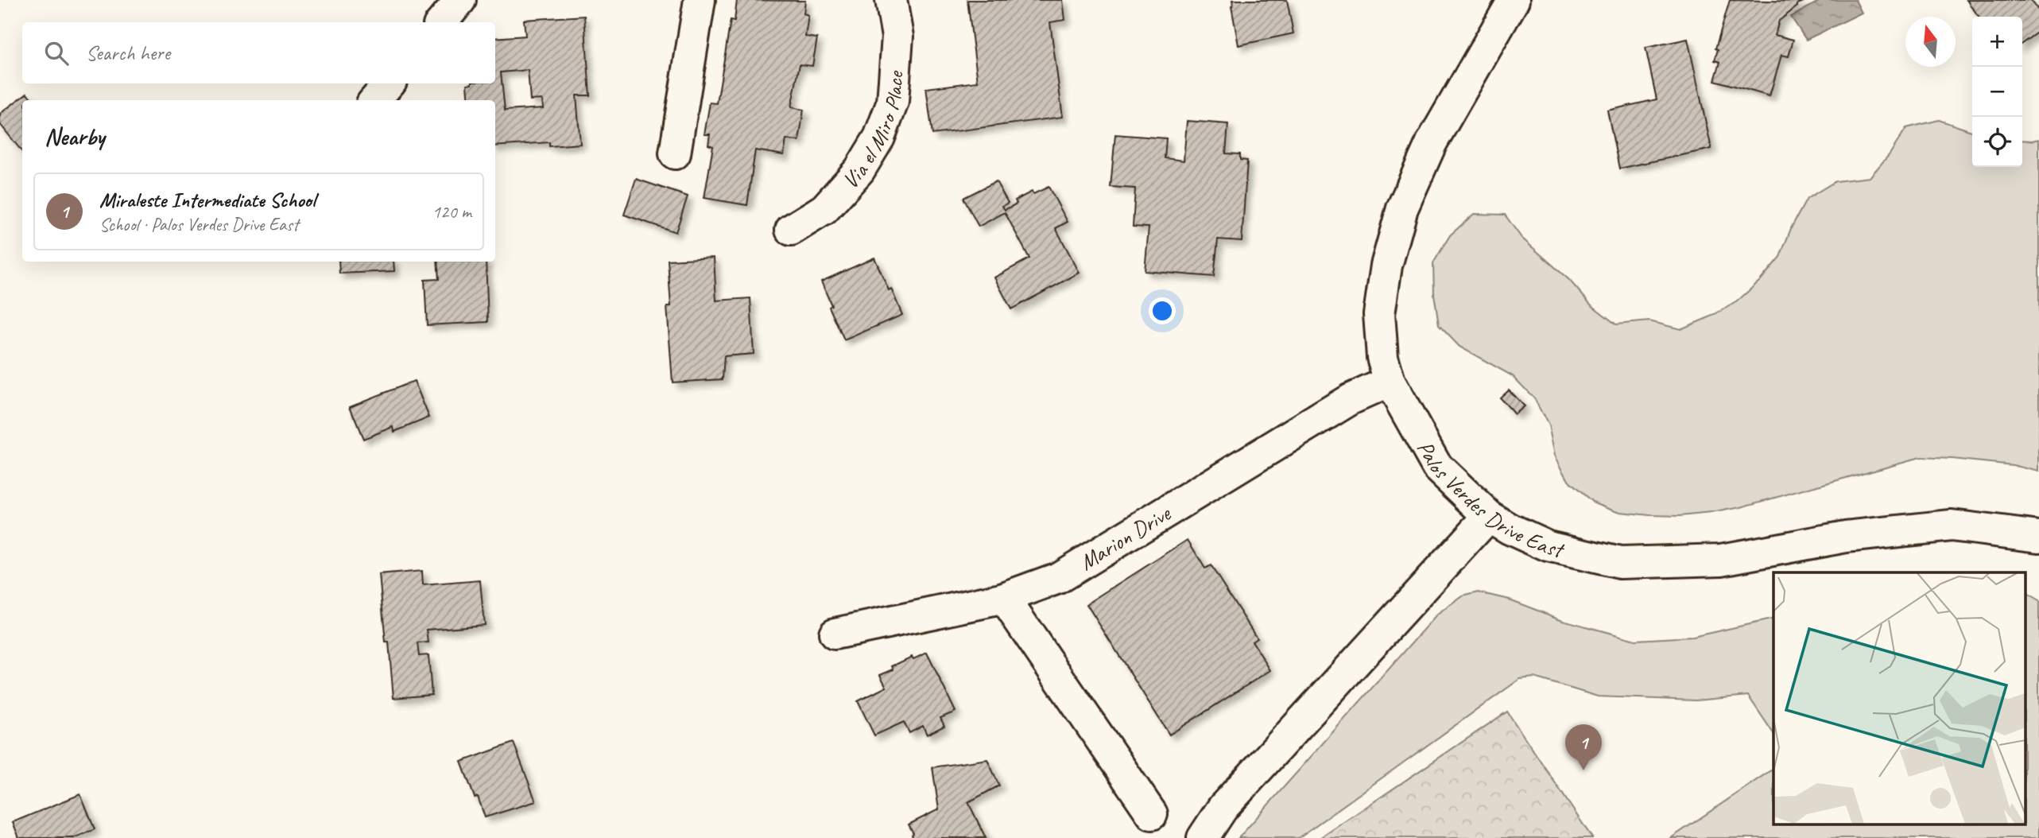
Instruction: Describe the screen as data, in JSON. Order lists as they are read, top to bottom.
{
  "streets": {
    "main road": ["Via el Miro Place", "Palos Verdes Drive East", "Marion Drive"]
  },
  "crossings": [
    ["Palos Verdes Drive East", "Marion Drive"]
  ],
  "north": "top",
  "page": {
    "map_buttons": ["+", "−"],
    "search": "Search here",
    "heading": "Nearby",
    "list": [
      {
        "mark": "1",
        "name": "Miraleste Intermediate School",
        "note": "School · Palos Verdes Drive East",
        "value": "120 m"
      }
    ],
    "pins": "1"
  }
}
